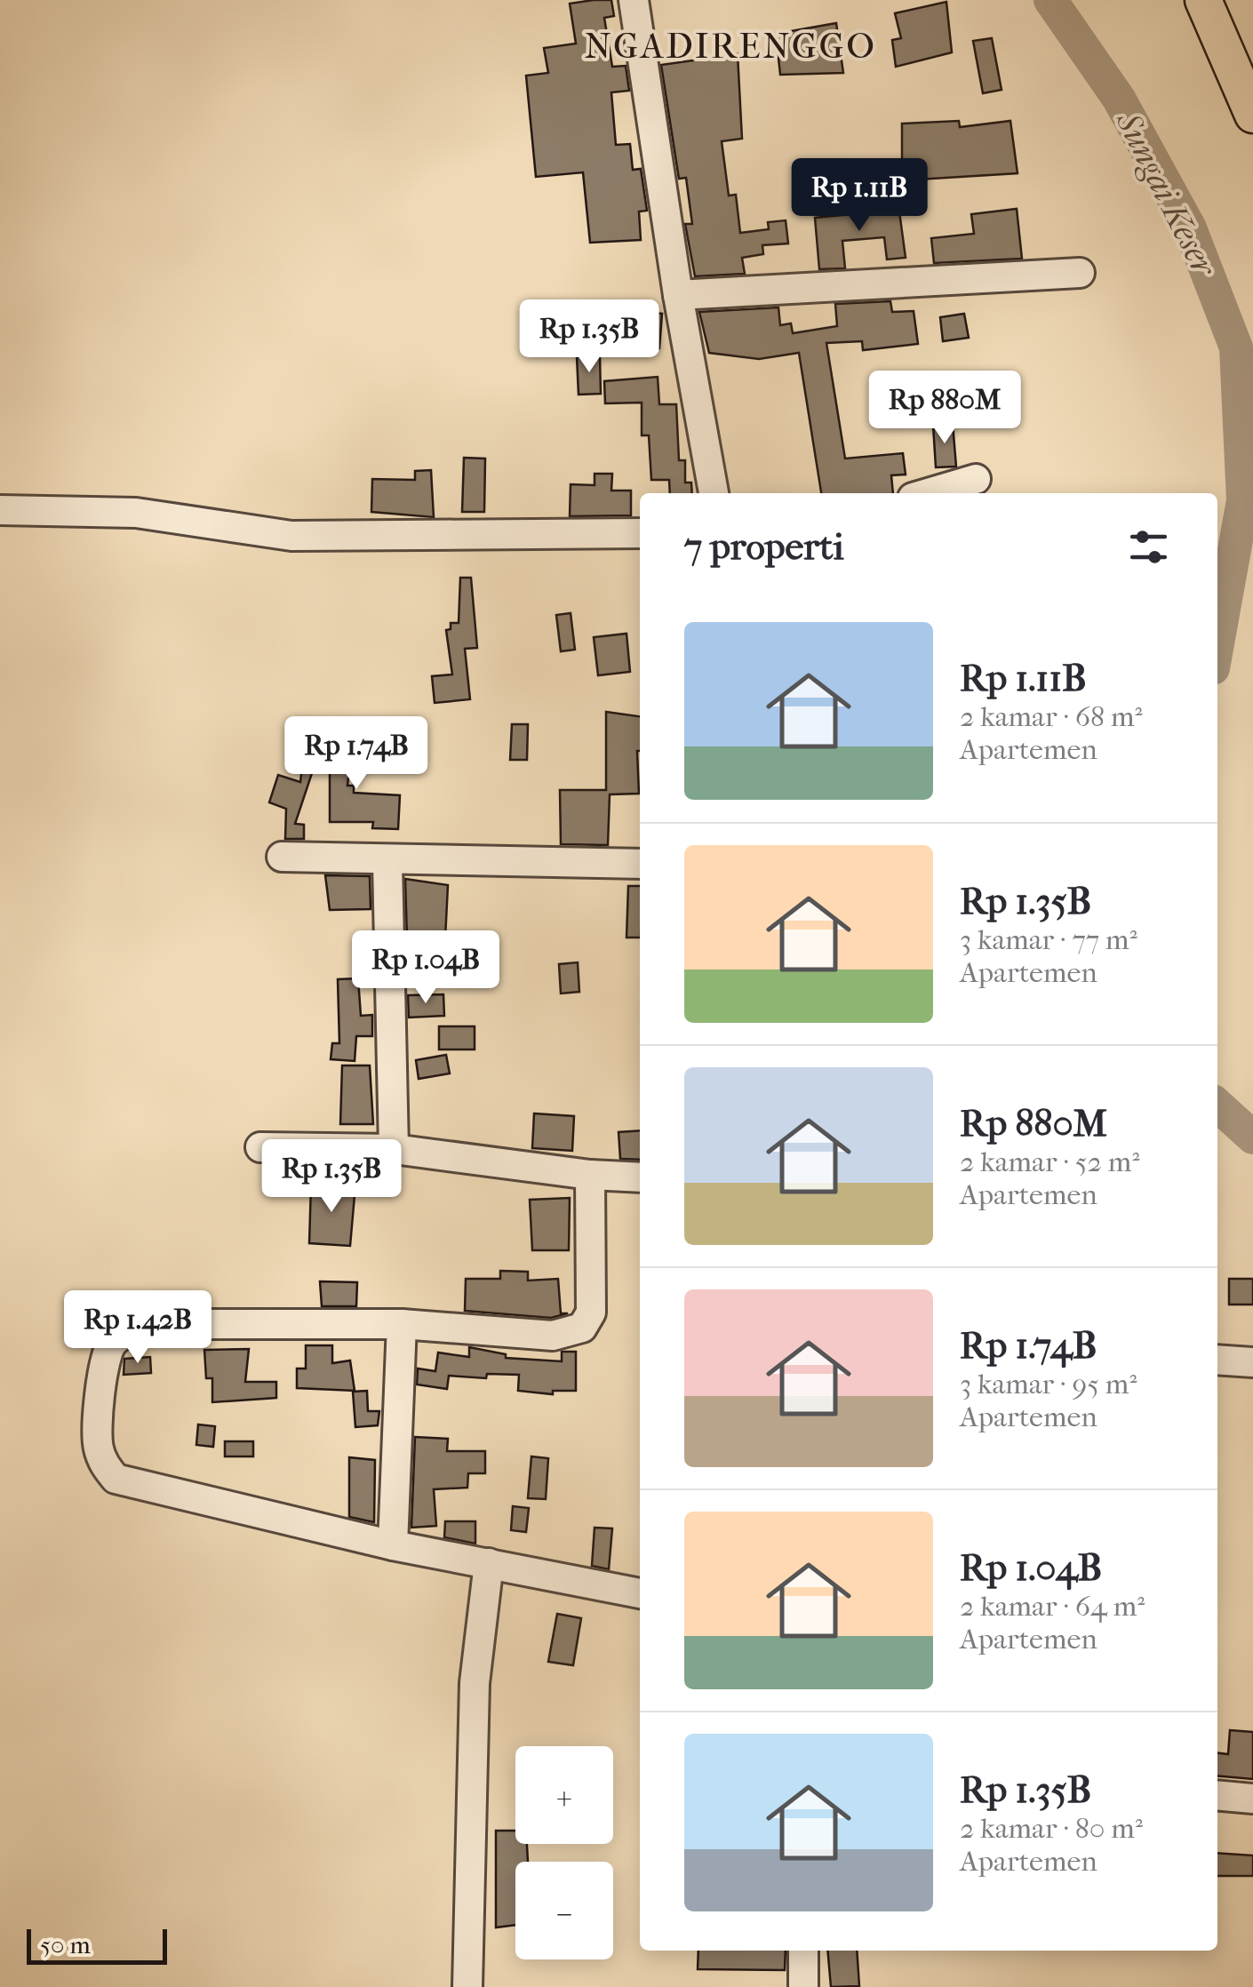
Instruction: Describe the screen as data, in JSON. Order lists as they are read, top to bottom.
{
  "districts": ["NGADIRENGGO"],
  "water": ["Sungai Keser"],
  "scale_bar": "50 m",
  "page": {
    "price": [
      "Rp 1.11B",
      "Rp 1.35B",
      "Rp 880M",
      "Rp 1.74B",
      "Rp 1.04B",
      "Rp 1.35B",
      "Rp 1.42B"
    ],
    "heading": "7 properti",
    "list": [
      {
        "name": "Rp 1.11B",
        "note": "2 kamar · 68 m² · Apartemen"
      },
      {
        "name": "Rp 1.35B",
        "note": "3 kamar · 77 m² · Apartemen"
      },
      {
        "name": "Rp 880M",
        "note": "2 kamar · 52 m² · Apartemen"
      },
      {
        "name": "Rp 1.74B",
        "note": "3 kamar · 95 m² · Apartemen"
      },
      {
        "name": "Rp 1.04B",
        "note": "2 kamar · 64 m² · Apartemen"
      },
      {
        "name": "Rp 1.35B",
        "note": "2 kamar · 80 m² · Apartemen"
      }
    ],
    "map_buttons": ["+", "−"],
    "scale": "50 m"
  }
}
